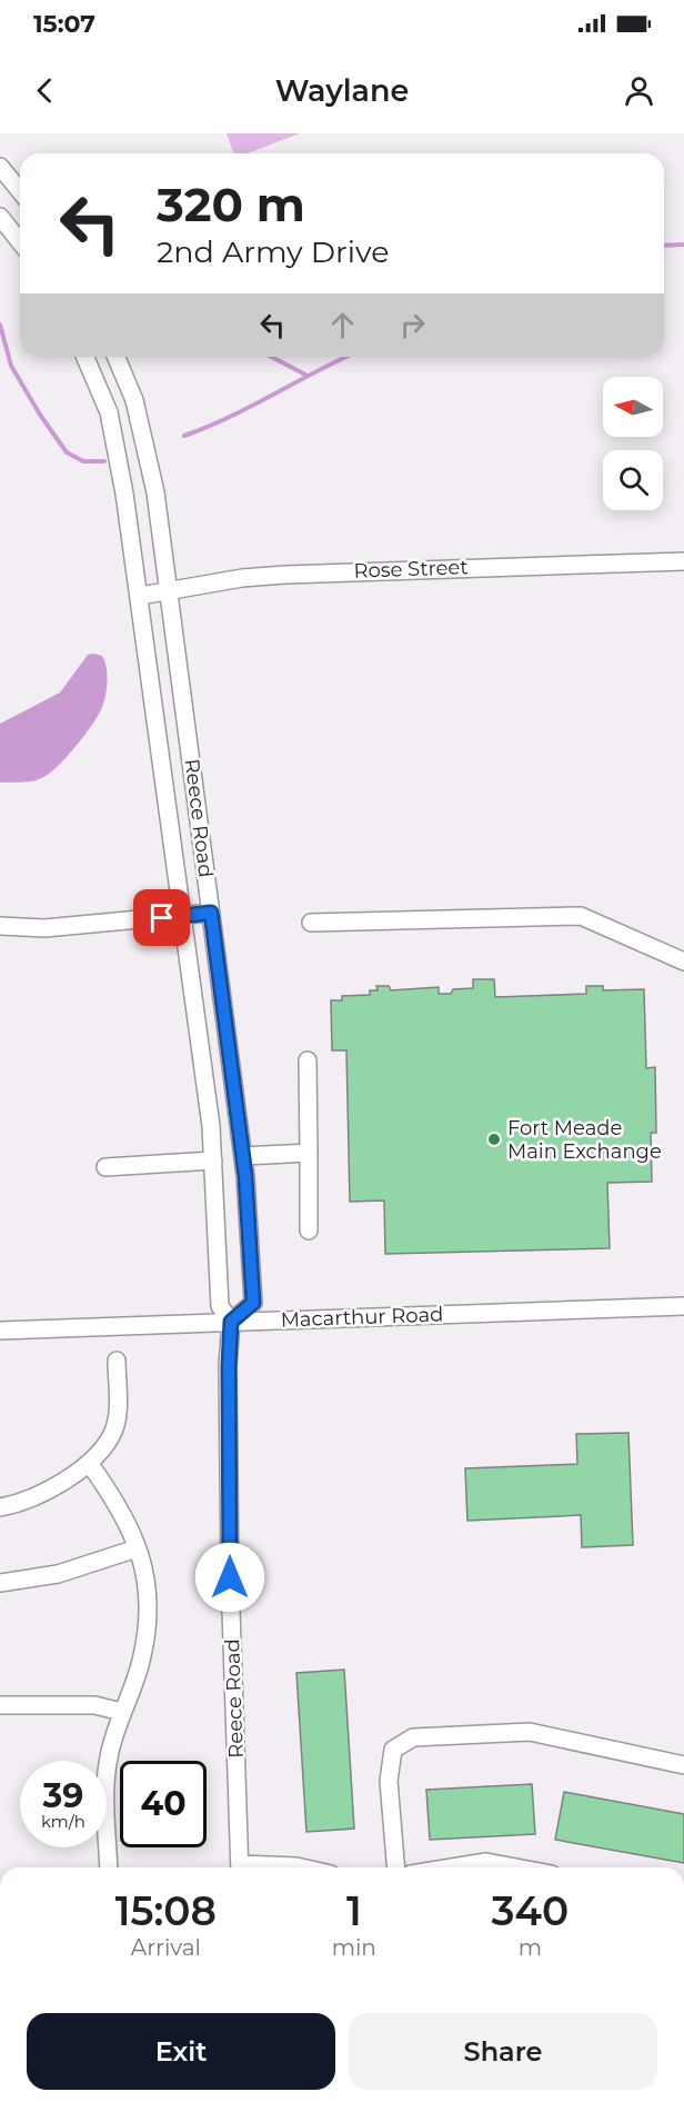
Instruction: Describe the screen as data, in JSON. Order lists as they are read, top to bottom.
{
  "streets": {
    "street": ["Rose Street", "Reece Road", "Macarthur Road"]
  },
  "crossings": [
    ["Rose Street", "Reece Road"],
    ["Reece Road", "Macarthur Road"]
  ],
  "places": ["Fort Meade Main Exchange"],
  "north": "left",
  "page": {
    "status": "15:07",
    "header": "Waylane",
    "turn": ["320 m", "2nd Army Drive"],
    "speed": "39 km/h",
    "limit": "40",
    "eta": [
      "15:08",
      "Arrival",
      "1",
      "min",
      "340",
      "m"
    ],
    "buttons": ["Exit", "Share"]
  }
}
